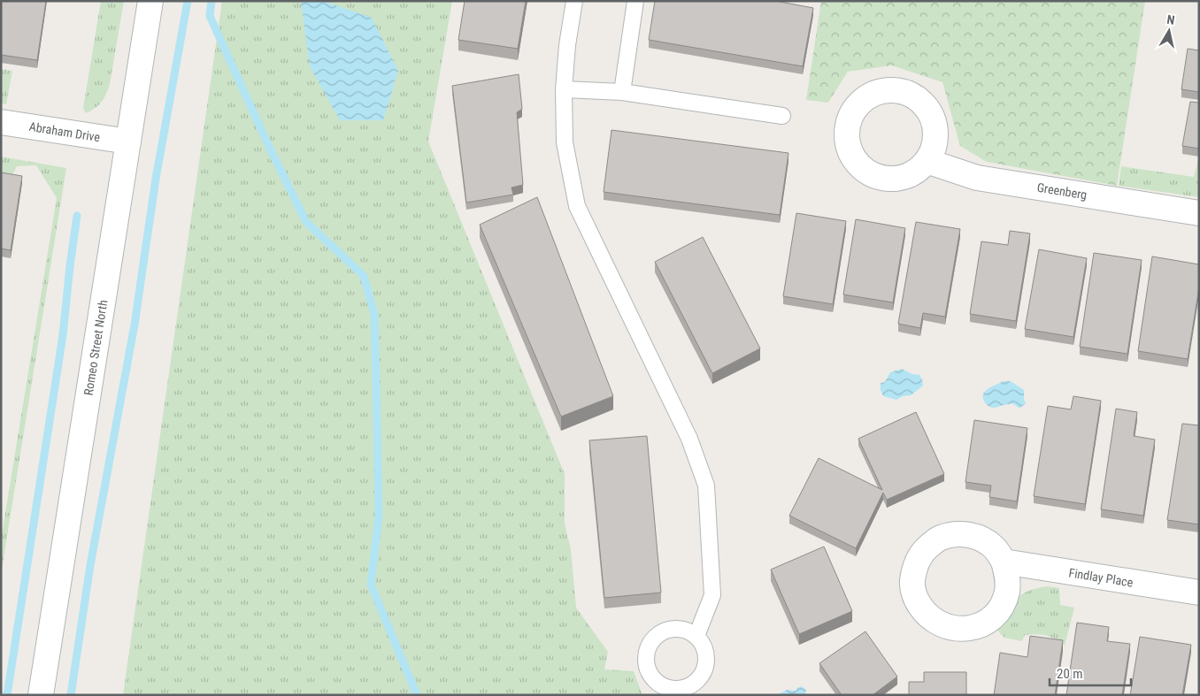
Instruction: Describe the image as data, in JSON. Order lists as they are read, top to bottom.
{
  "streets": {
    "main road": [
      "Abraham Drive",
      "Greenberg",
      "Romeo Street North",
      "Findlay Place"
    ]
  },
  "crossings": [
    ["Abraham Drive", "Romeo Street North"]
  ],
  "scale_bar": "20 m",
  "north": "top"
}
